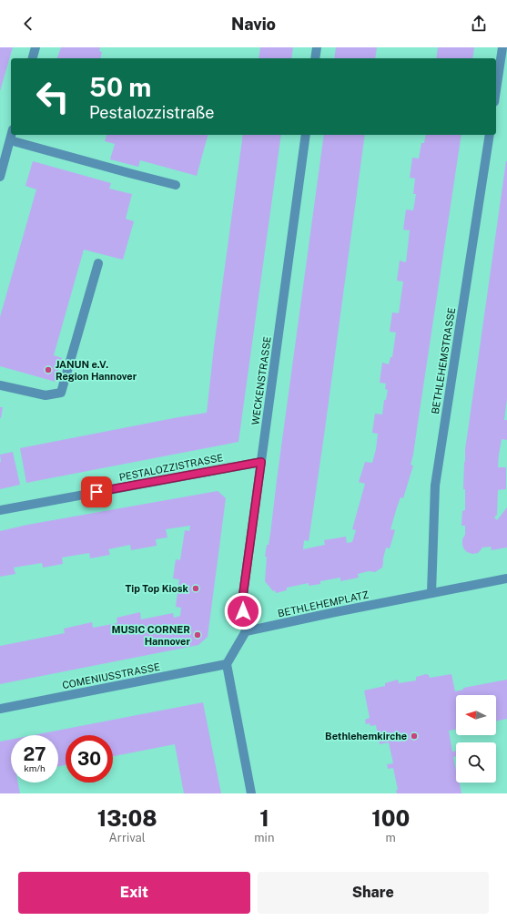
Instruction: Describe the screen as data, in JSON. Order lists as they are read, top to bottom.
{
  "streets": {
    "street": [
      "BETHLEHEMSTRASSE",
      "WECKENSTRASSE",
      "PESTALOZZISTRASSE",
      "BETHLEHEMPLATZ",
      "COMENIUSSTRASSE"
    ]
  },
  "crossings": [
    ["BETHLEHEMSTRASSE", "BETHLEHEMPLATZ"],
    ["WECKENSTRASSE", "PESTALOZZISTRASSE"],
    ["WECKENSTRASSE", "BETHLEHEMPLATZ"]
  ],
  "places": [
    "JANUN e.V. Region Hannover",
    "Tip Top Kiosk",
    "MUSIC CORNER Hannover",
    "Bethlehemkirche"
  ],
  "north": "left",
  "page": {
    "header": "Navio",
    "turn": ["50 m", "Pestalozzistraße"],
    "speed": "27 km/h",
    "limit": "30",
    "eta": [
      "13:08",
      "Arrival",
      "1",
      "min",
      "100",
      "m"
    ],
    "buttons": ["Exit", "Share"]
  }
}
